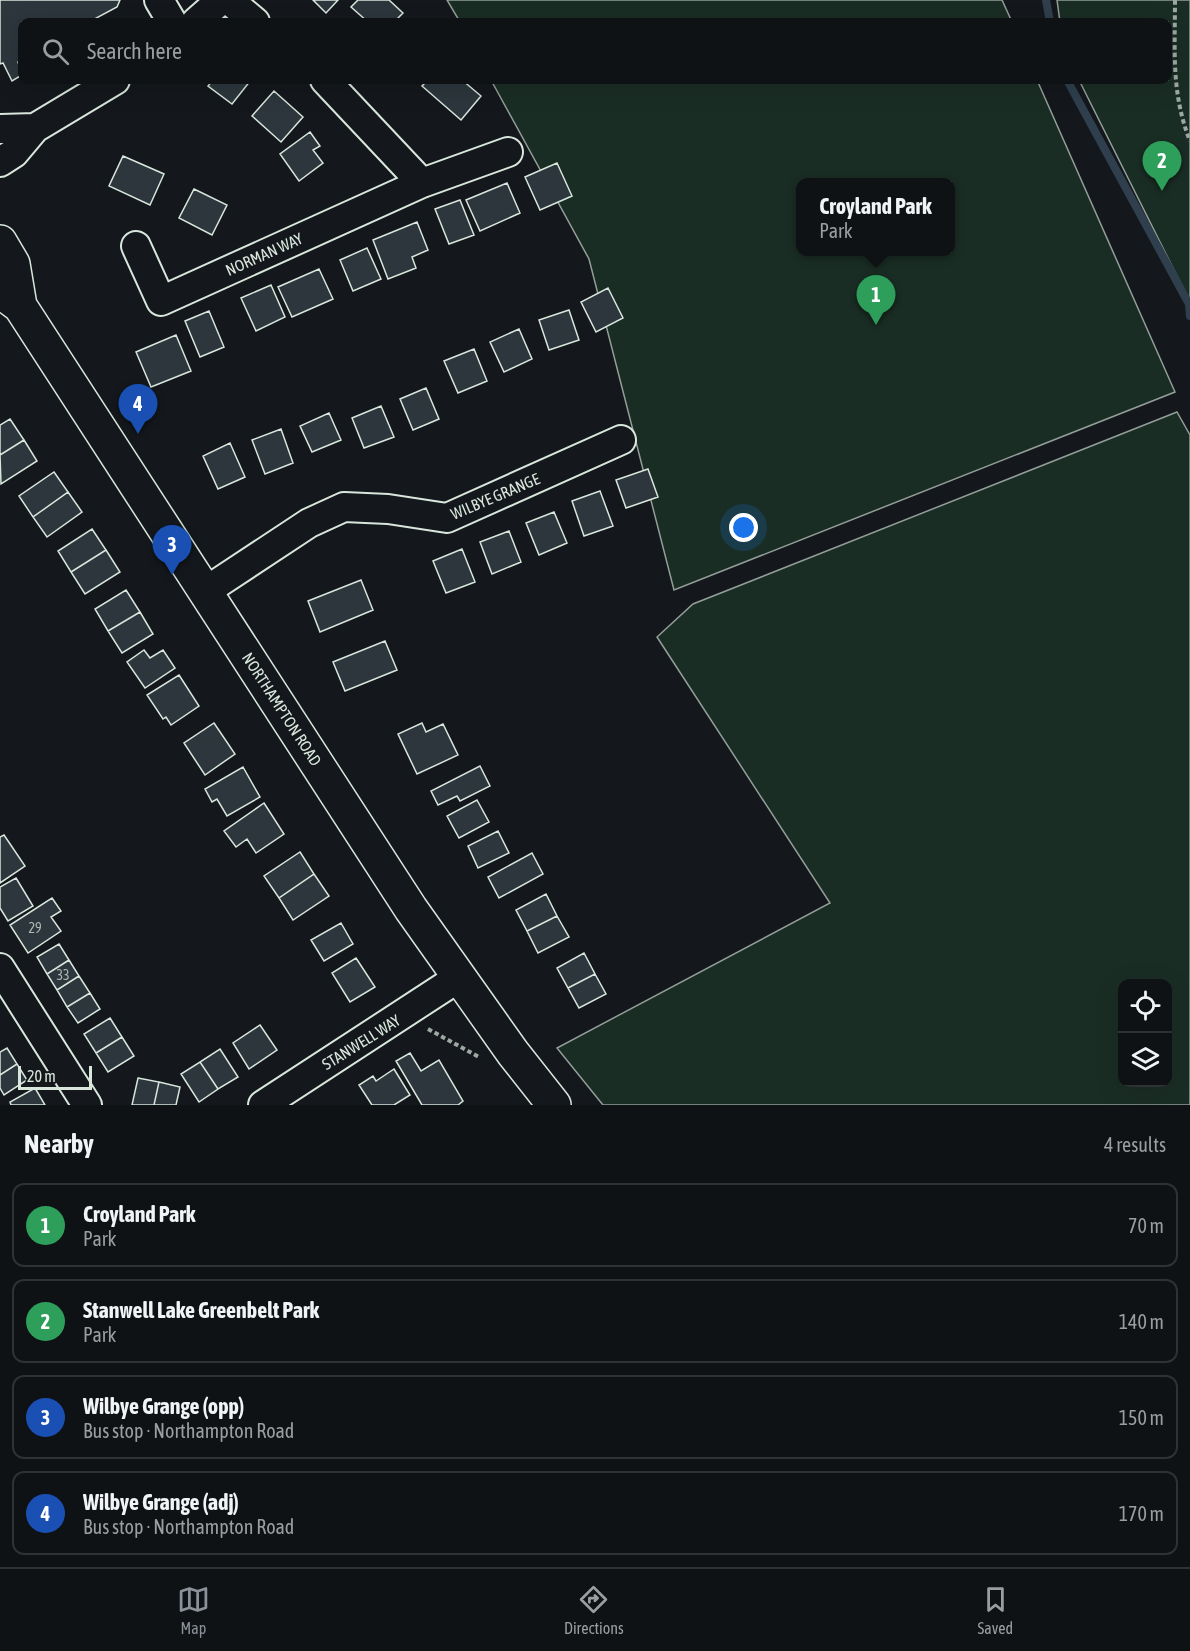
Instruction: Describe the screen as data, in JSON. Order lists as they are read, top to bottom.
{
  "streets": {
    "main road": ["NORTHAMPTON ROAD"],
    "street": ["NORMAN WAY", "WILBYE GRANGE", "STANWELL WAY"]
  },
  "crossings": [
    ["WILBYE GRANGE", "NORTHAMPTON ROAD"],
    ["NORTHAMPTON ROAD", "STANWELL WAY"]
  ],
  "house_numbers": ["29", "33"],
  "scale_bar": "20 m",
  "page": {
    "search": "Search here",
    "pins": [
      "2",
      "1",
      "4",
      "3"
    ],
    "popup": ["Croyland Park", "Park"],
    "scale": "20 m",
    "heading": ["Nearby", "4 results"],
    "list": [
      {
        "mark": "1",
        "name": "Croyland Park",
        "note": "Park",
        "value": "70 m"
      },
      {
        "mark": "2",
        "name": "Stanwell Lake Greenbelt Park",
        "note": "Park",
        "value": "140 m"
      },
      {
        "mark": "3",
        "name": "Wilbye Grange (opp)",
        "note": "Bus stop · Northampton Road",
        "value": "150 m"
      },
      {
        "mark": "4",
        "name": "Wilbye Grange (adj)",
        "note": "Bus stop · Northampton Road",
        "value": "170 m"
      }
    ],
    "nav": ["Map", "Directions", "Saved"]
  }
}
